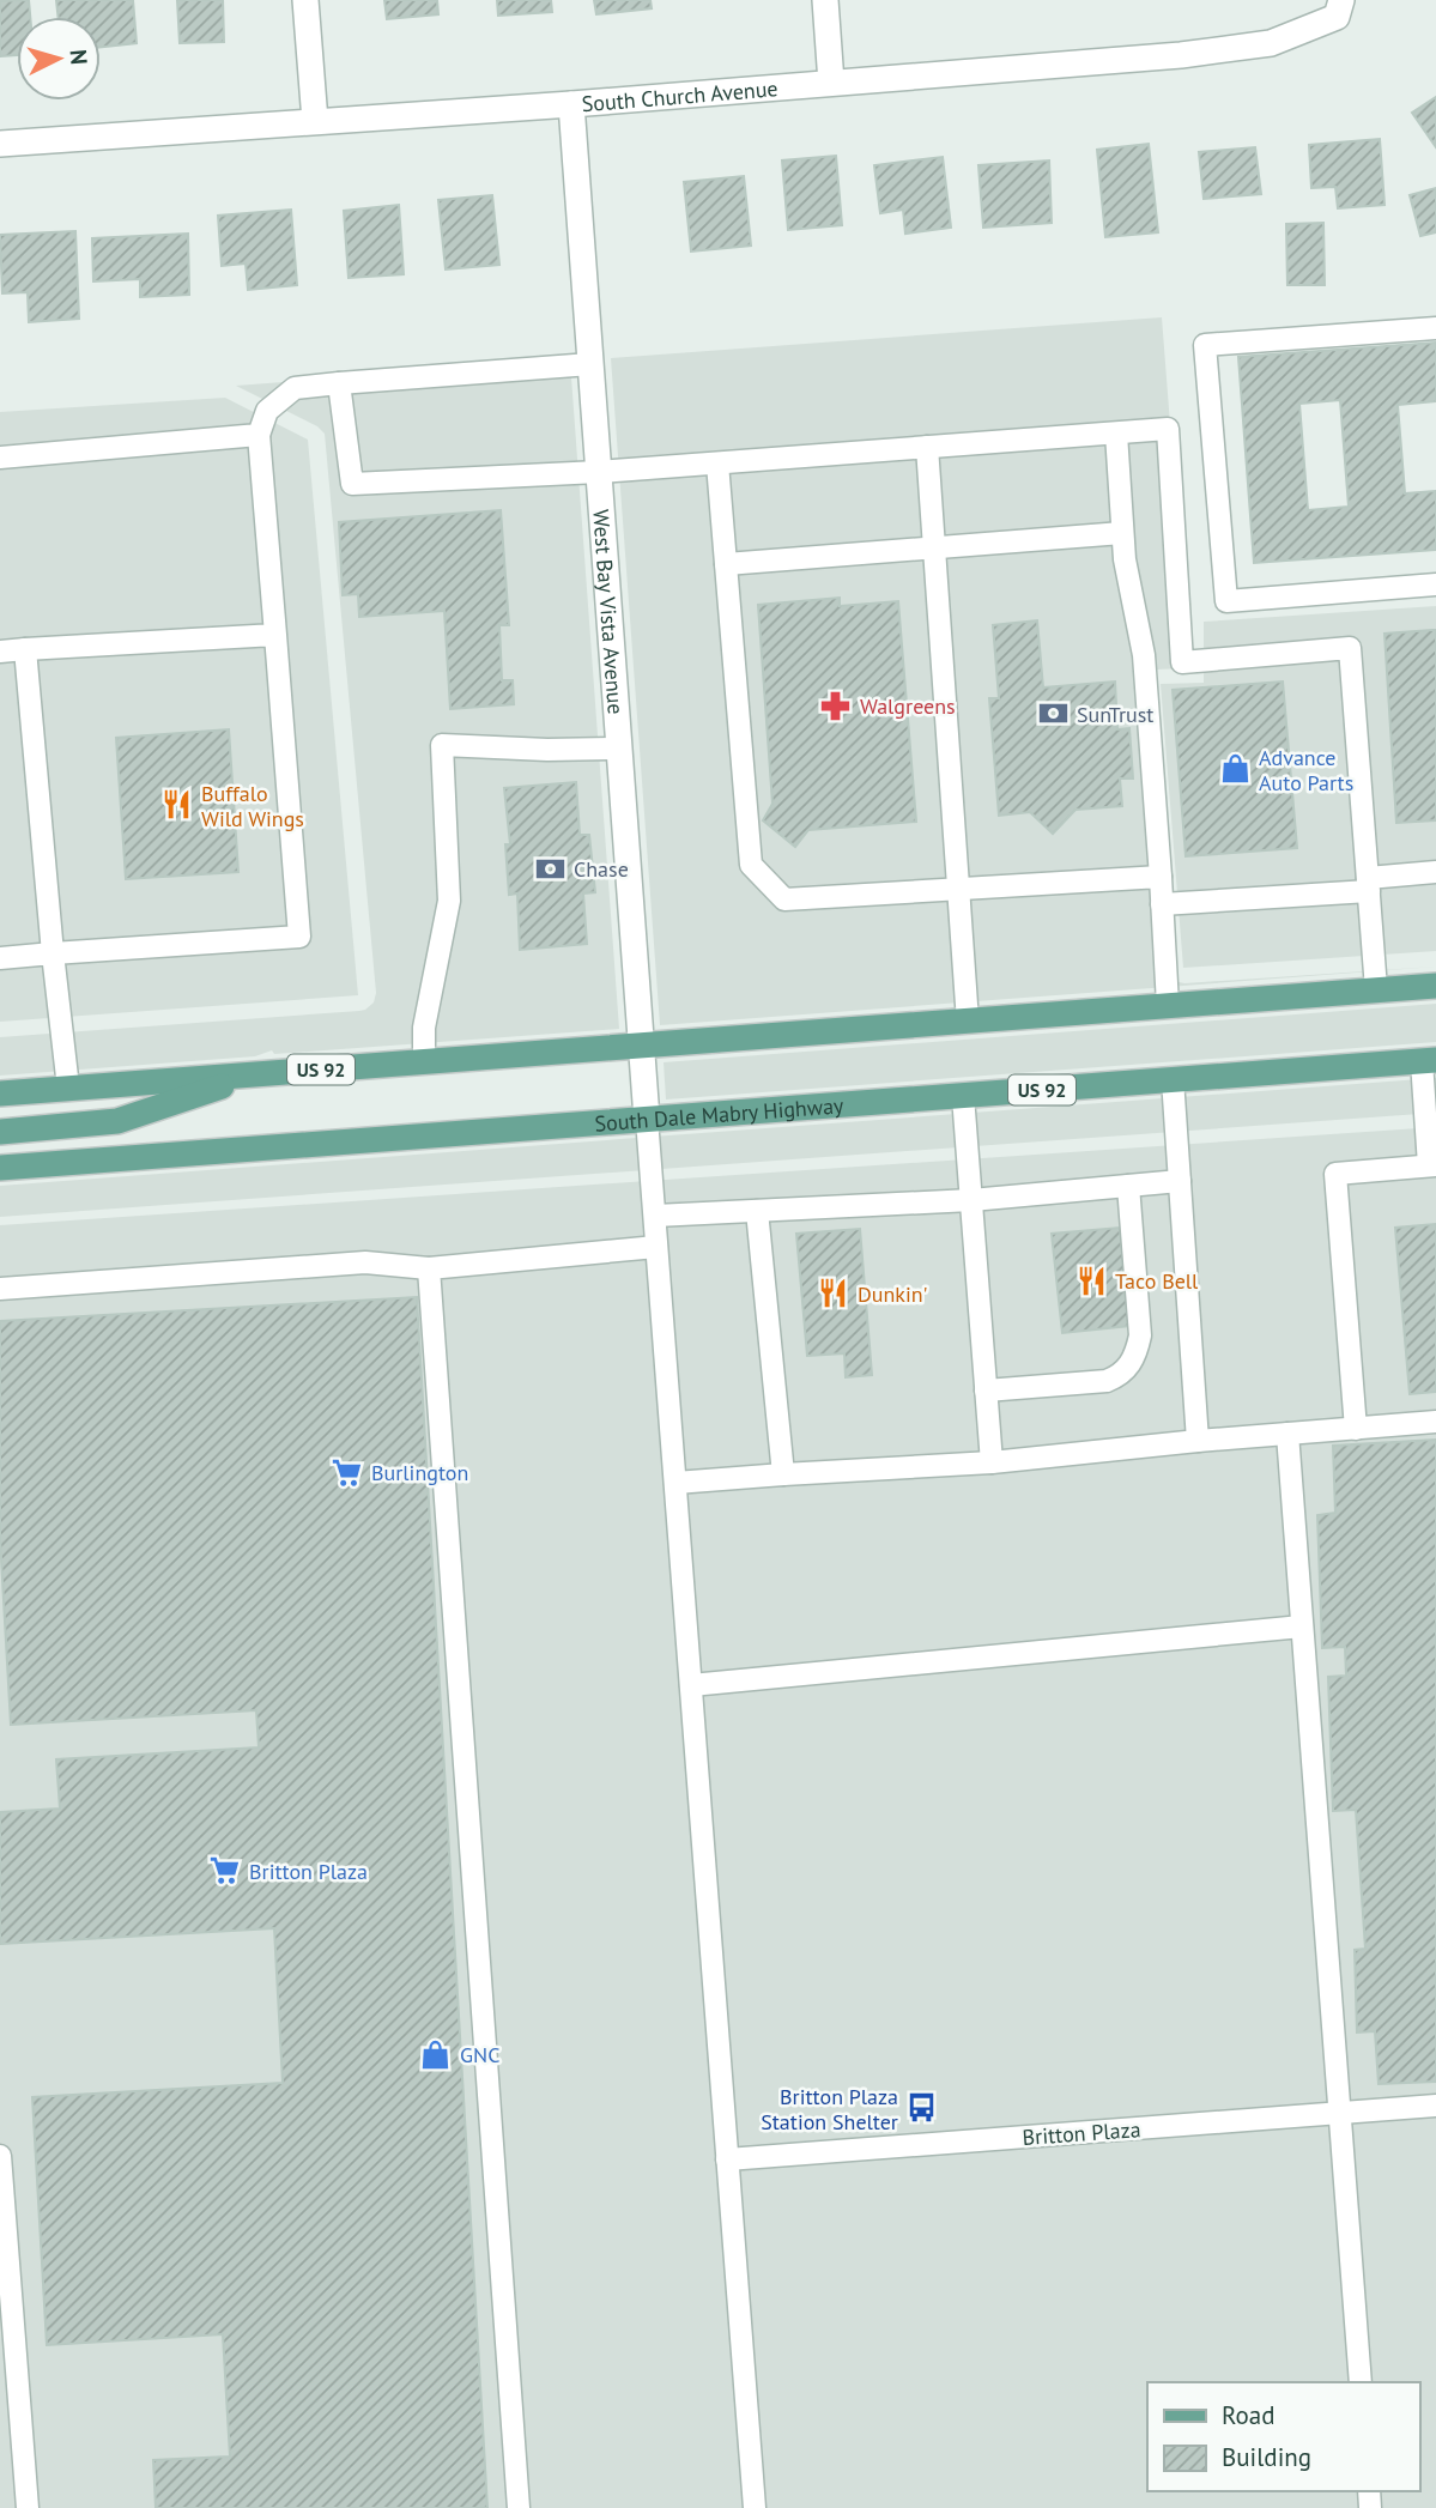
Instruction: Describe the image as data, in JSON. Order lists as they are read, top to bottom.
{
  "streets": {
    "main road": ["US 92", "South Dale Mabry Highway"],
    "street": ["South Church Avenue", "West Bay Vista Avenue"],
    "lane": ["Britton Plaza"]
  },
  "crossings": [
    ["South Church Avenue", "West Bay Vista Avenue"],
    ["West Bay Vista Avenue", "US 92"],
    ["West Bay Vista Avenue", "South Dale Mabry Highway"]
  ],
  "places": {
    "pharmacy": ["Walgreens"],
    "bank": ["SunTrust", "Chase"],
    "shop": ["Advance Auto Parts", "GNC"],
    "restaurant": ["Buffalo Wild Wings", "Taco Bell", "Dunkin'"],
    "supermarket": ["Burlington", "Britton Plaza"],
    "bus stop": ["Britton Plaza Station Shelter"]
  },
  "legend": ["Road", "Building"],
  "north": "right"
}
